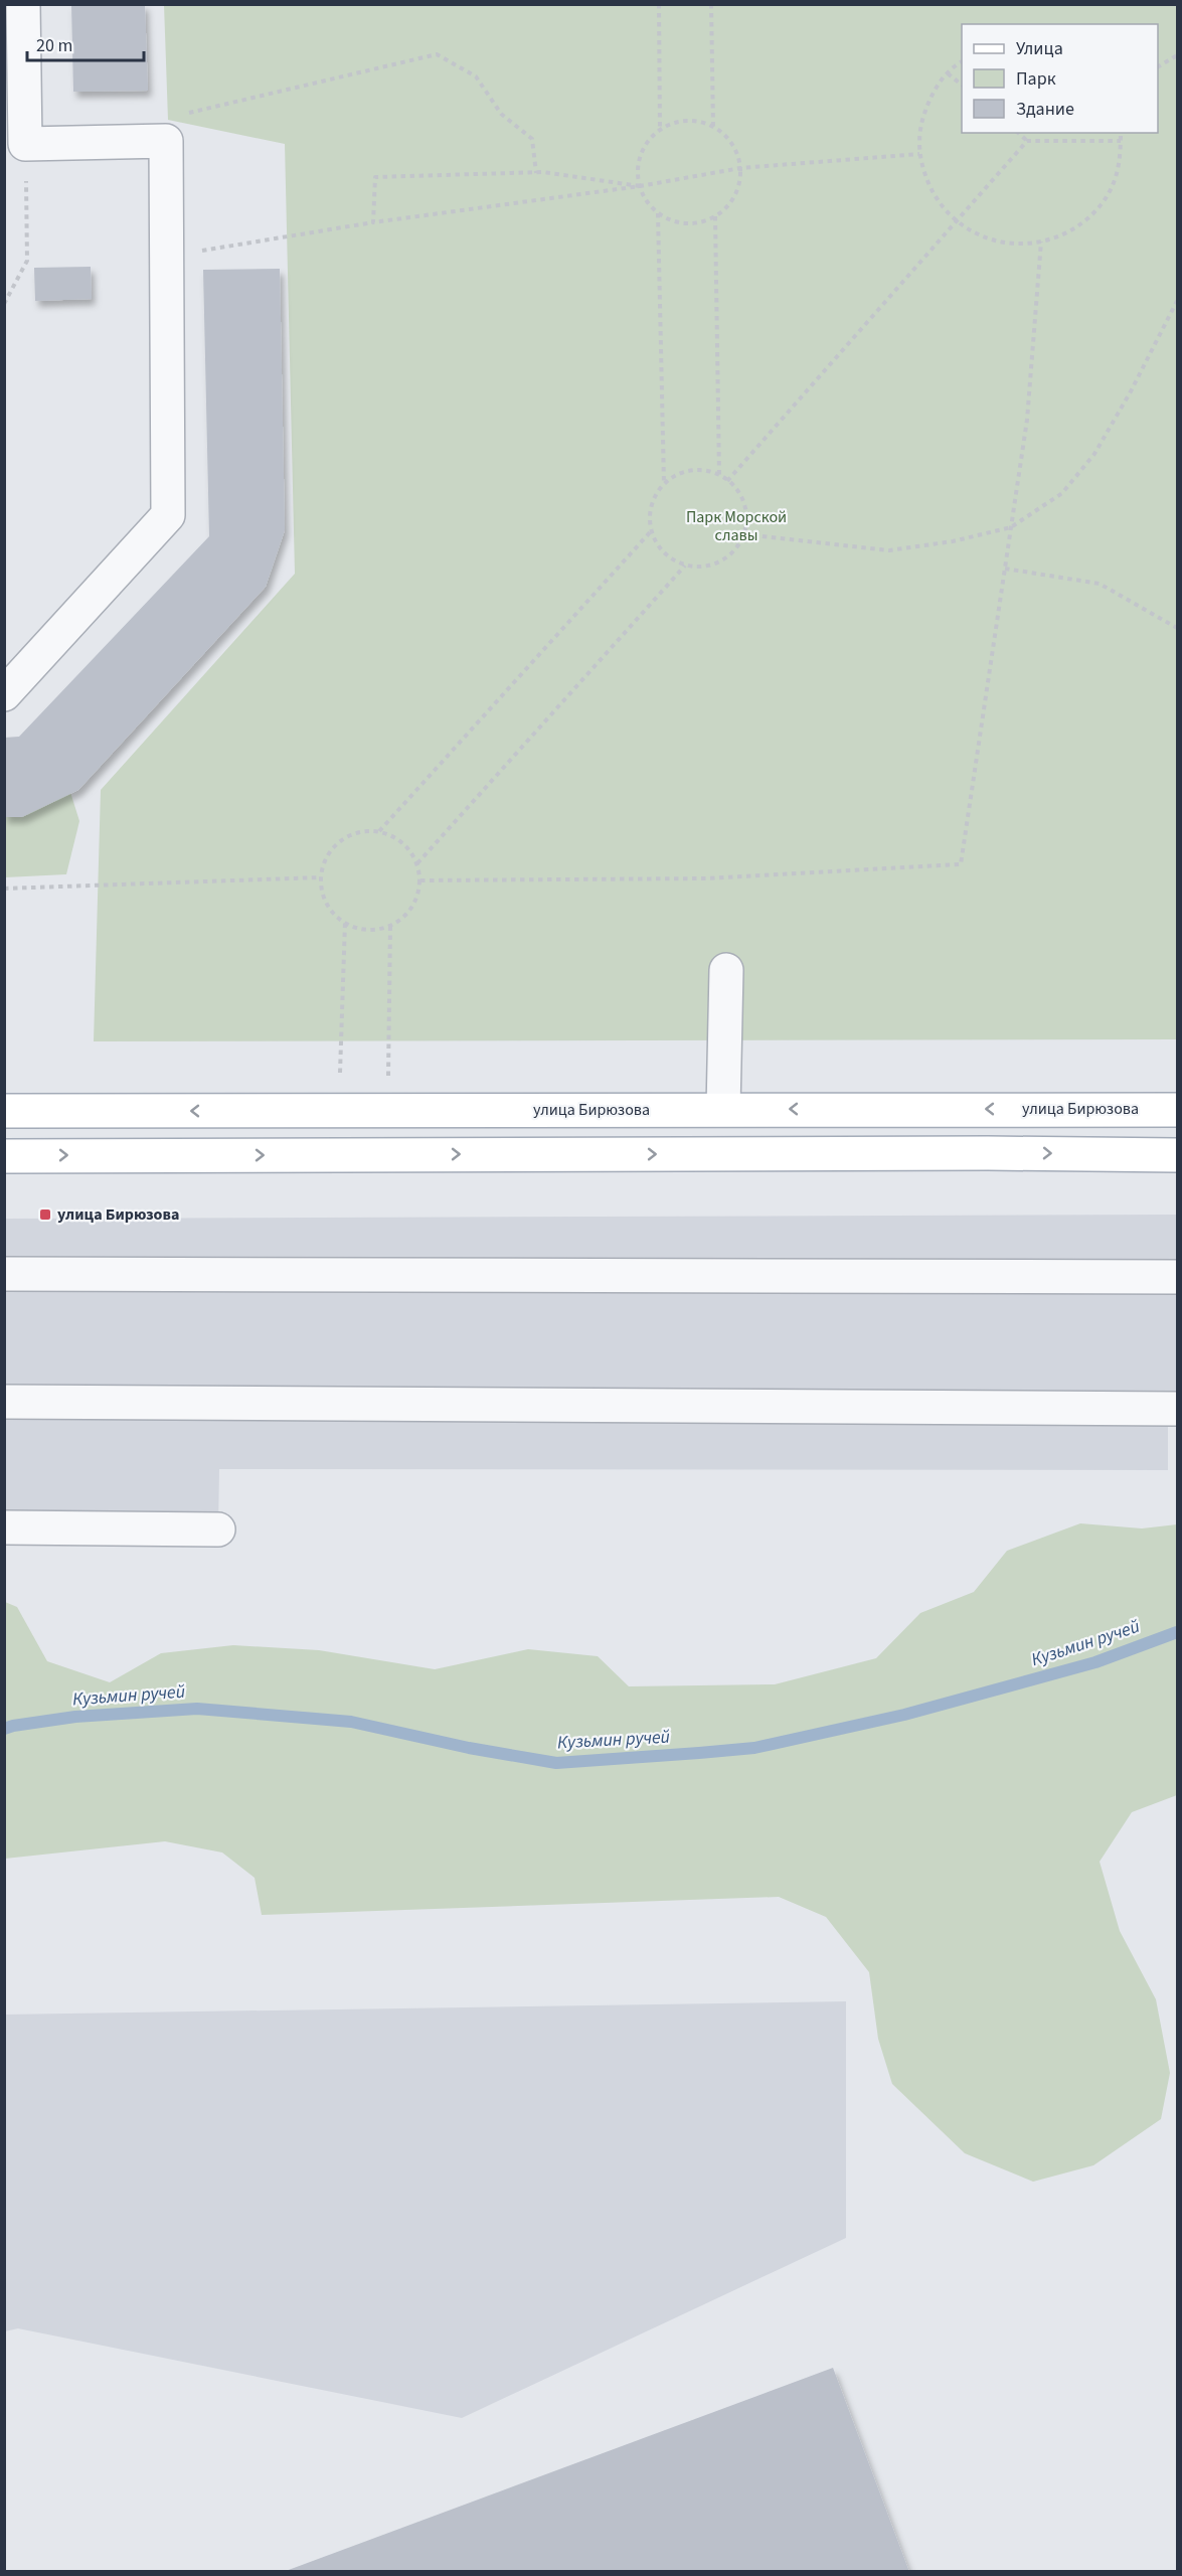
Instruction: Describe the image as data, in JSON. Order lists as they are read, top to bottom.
{
  "streets": {
    "main road": ["улица Бирюзова"]
  },
  "water": ["Кузьмин ручей"],
  "parks": ["Парк Морской славы"],
  "places": {
    "transit": ["улица Бирюзова"]
  },
  "legend": ["Улица", "Парк", "Здание"],
  "scale_bar": "20 m"
}
